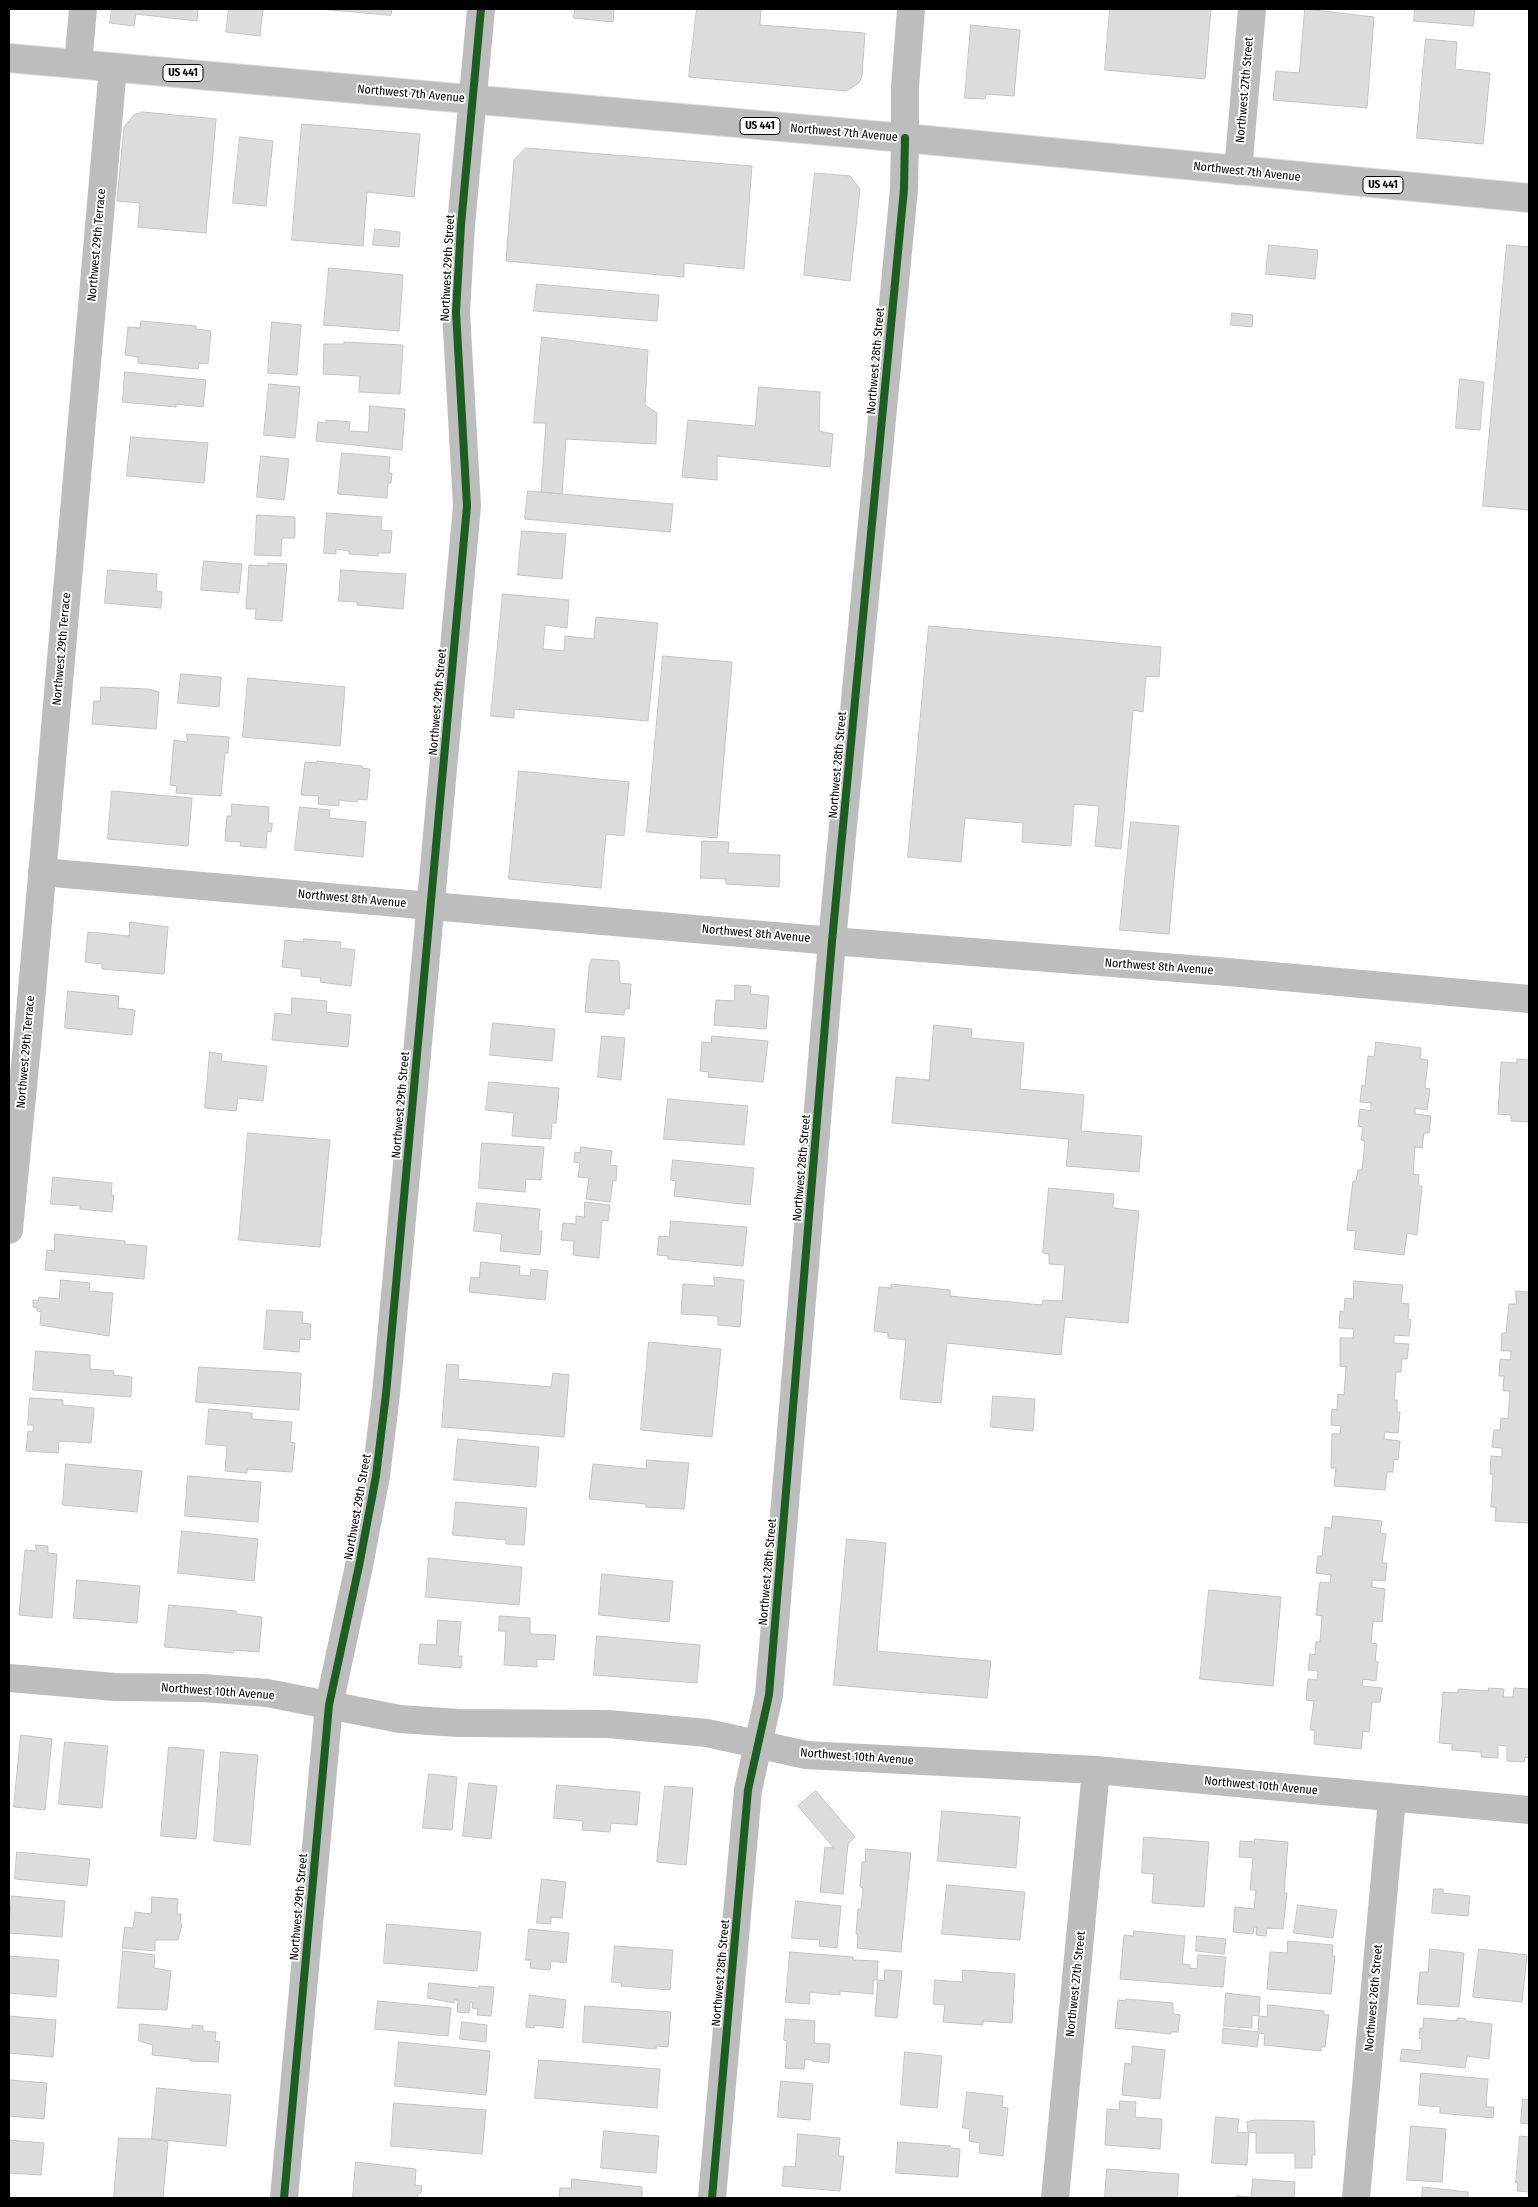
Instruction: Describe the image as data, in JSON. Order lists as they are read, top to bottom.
{
  "streets": {
    "street": [
      "US 441",
      "Northwest 27th Street",
      "Northwest 7th Avenue",
      "Northwest 29th Terrace",
      "Northwest 29th Street",
      "Northwest 28th Street",
      "Northwest 8th Avenue",
      "Northwest 10th Avenue",
      "Northwest 26th Street"
    ]
  },
  "crossings": [
    ["Northwest 27th Street", "Northwest 7th Avenue"],
    ["Northwest 27th Street", "Northwest 10th Avenue"],
    ["Northwest 7th Avenue", "Northwest 29th Terrace"],
    ["Northwest 7th Avenue", "Northwest 29th Street"],
    ["Northwest 7th Avenue", "Northwest 28th Street"],
    ["Northwest 29th Terrace", "Northwest 8th Avenue"],
    ["Northwest 29th Street", "Northwest 8th Avenue"],
    ["Northwest 29th Street", "Northwest 10th Avenue"],
    ["Northwest 28th Street", "Northwest 8th Avenue"],
    ["Northwest 28th Street", "Northwest 10th Avenue"],
    ["Northwest 10th Avenue", "Northwest 26th Street"]
  ]
}
